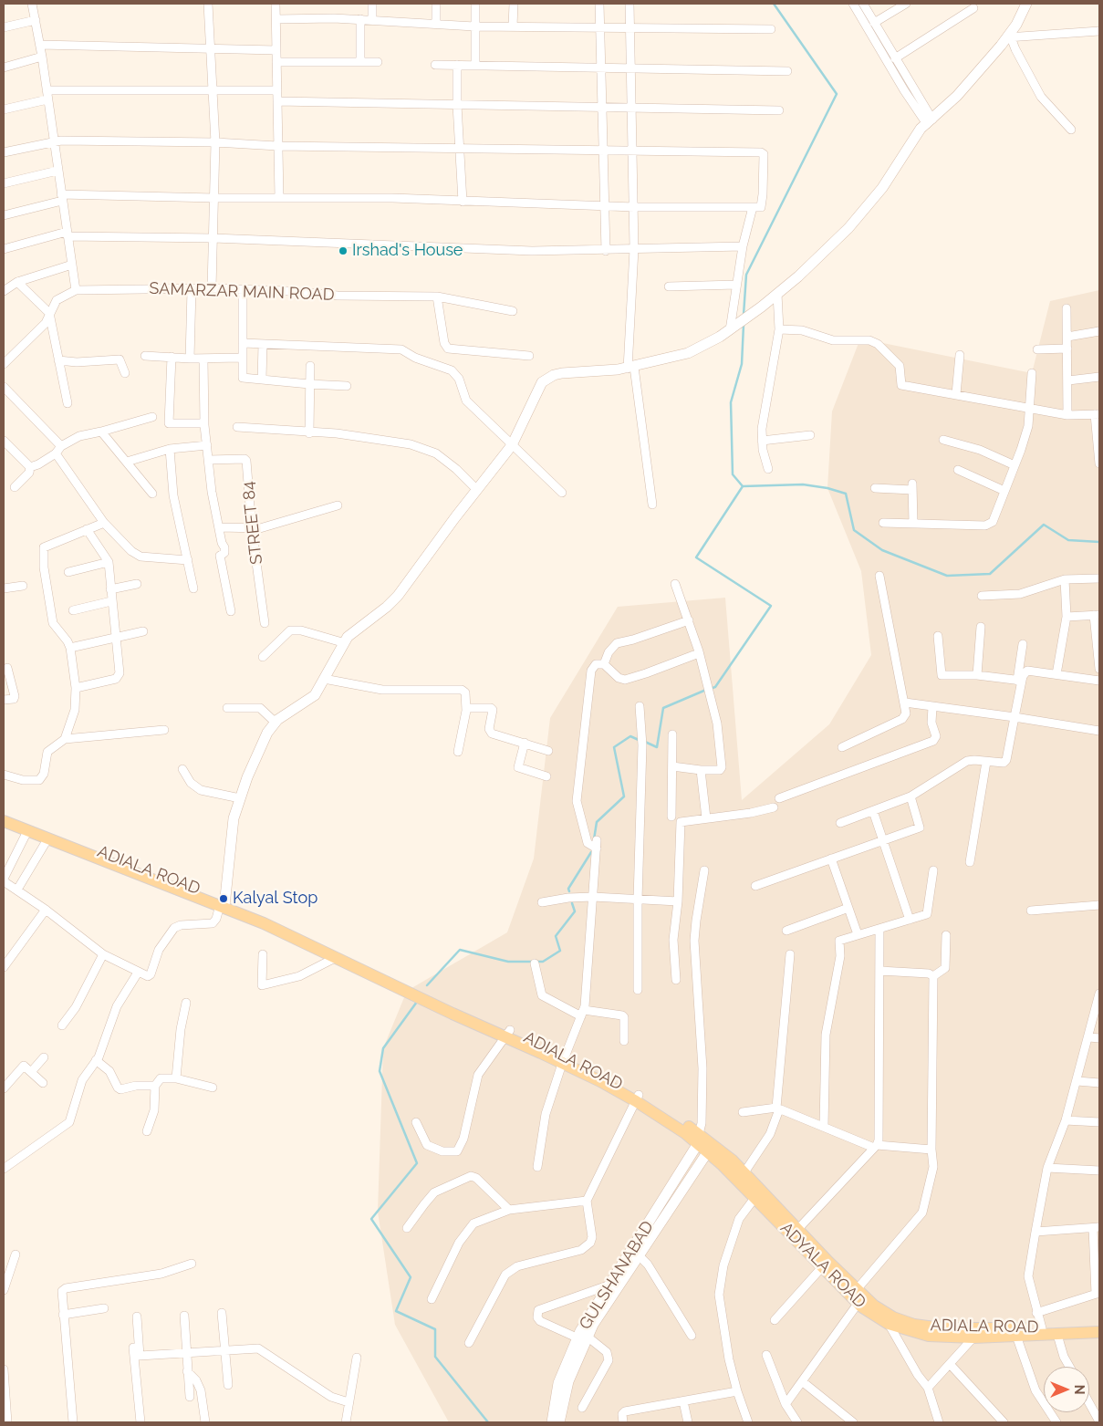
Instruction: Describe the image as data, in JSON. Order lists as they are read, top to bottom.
{
  "streets": {
    "main road": ["ADIALA ROAD", "ADYALA ROAD", "GULSHANABAD"],
    "street": ["SAMARZAR MAIN ROAD", "STREET 84"]
  },
  "crossings": [
    ["ADIALA ROAD", "ADYALA ROAD"],
    ["ADIALA ROAD", "GULSHANABAD"],
    ["ADYALA ROAD", "GULSHANABAD"]
  ],
  "places": ["Irshad's House", "Kalyal Stop"],
  "north": "right"
}
